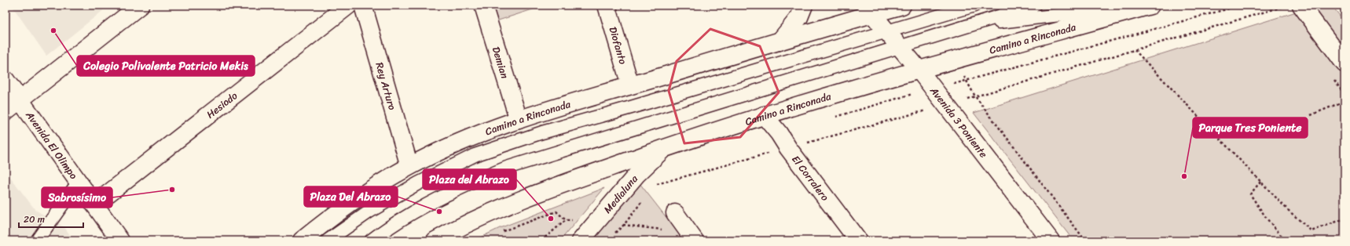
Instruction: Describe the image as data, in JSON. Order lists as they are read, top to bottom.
{
  "streets": {
    "main road": [
      "Camino a Rinconada",
      "Diofanto",
      "Demian",
      "Rey Arturo",
      "Hesiodo",
      "Avenida 3 Poniente",
      "Avenida El Olimpo",
      "El Corralero",
      "Medialuna"
    ]
  },
  "crossings": [
    ["Camino a Rinconada", "Diofanto"],
    ["Camino a Rinconada", "Demian"],
    ["Camino a Rinconada", "Rey Arturo"],
    ["Camino a Rinconada", "Avenida 3 Poniente"],
    ["Camino a Rinconada", "El Corralero"],
    ["Camino a Rinconada", "Medialuna"],
    ["Hesiodo", "Avenida El Olimpo"]
  ],
  "places": [
    "Colegio Polivalente Patricio Mekis",
    "Parque Tres Poniente",
    "Sabrosísimo",
    "Plaza Del Abrazo",
    "Plaza del Abrazo"
  ],
  "scale_bar": "20 m"
}
